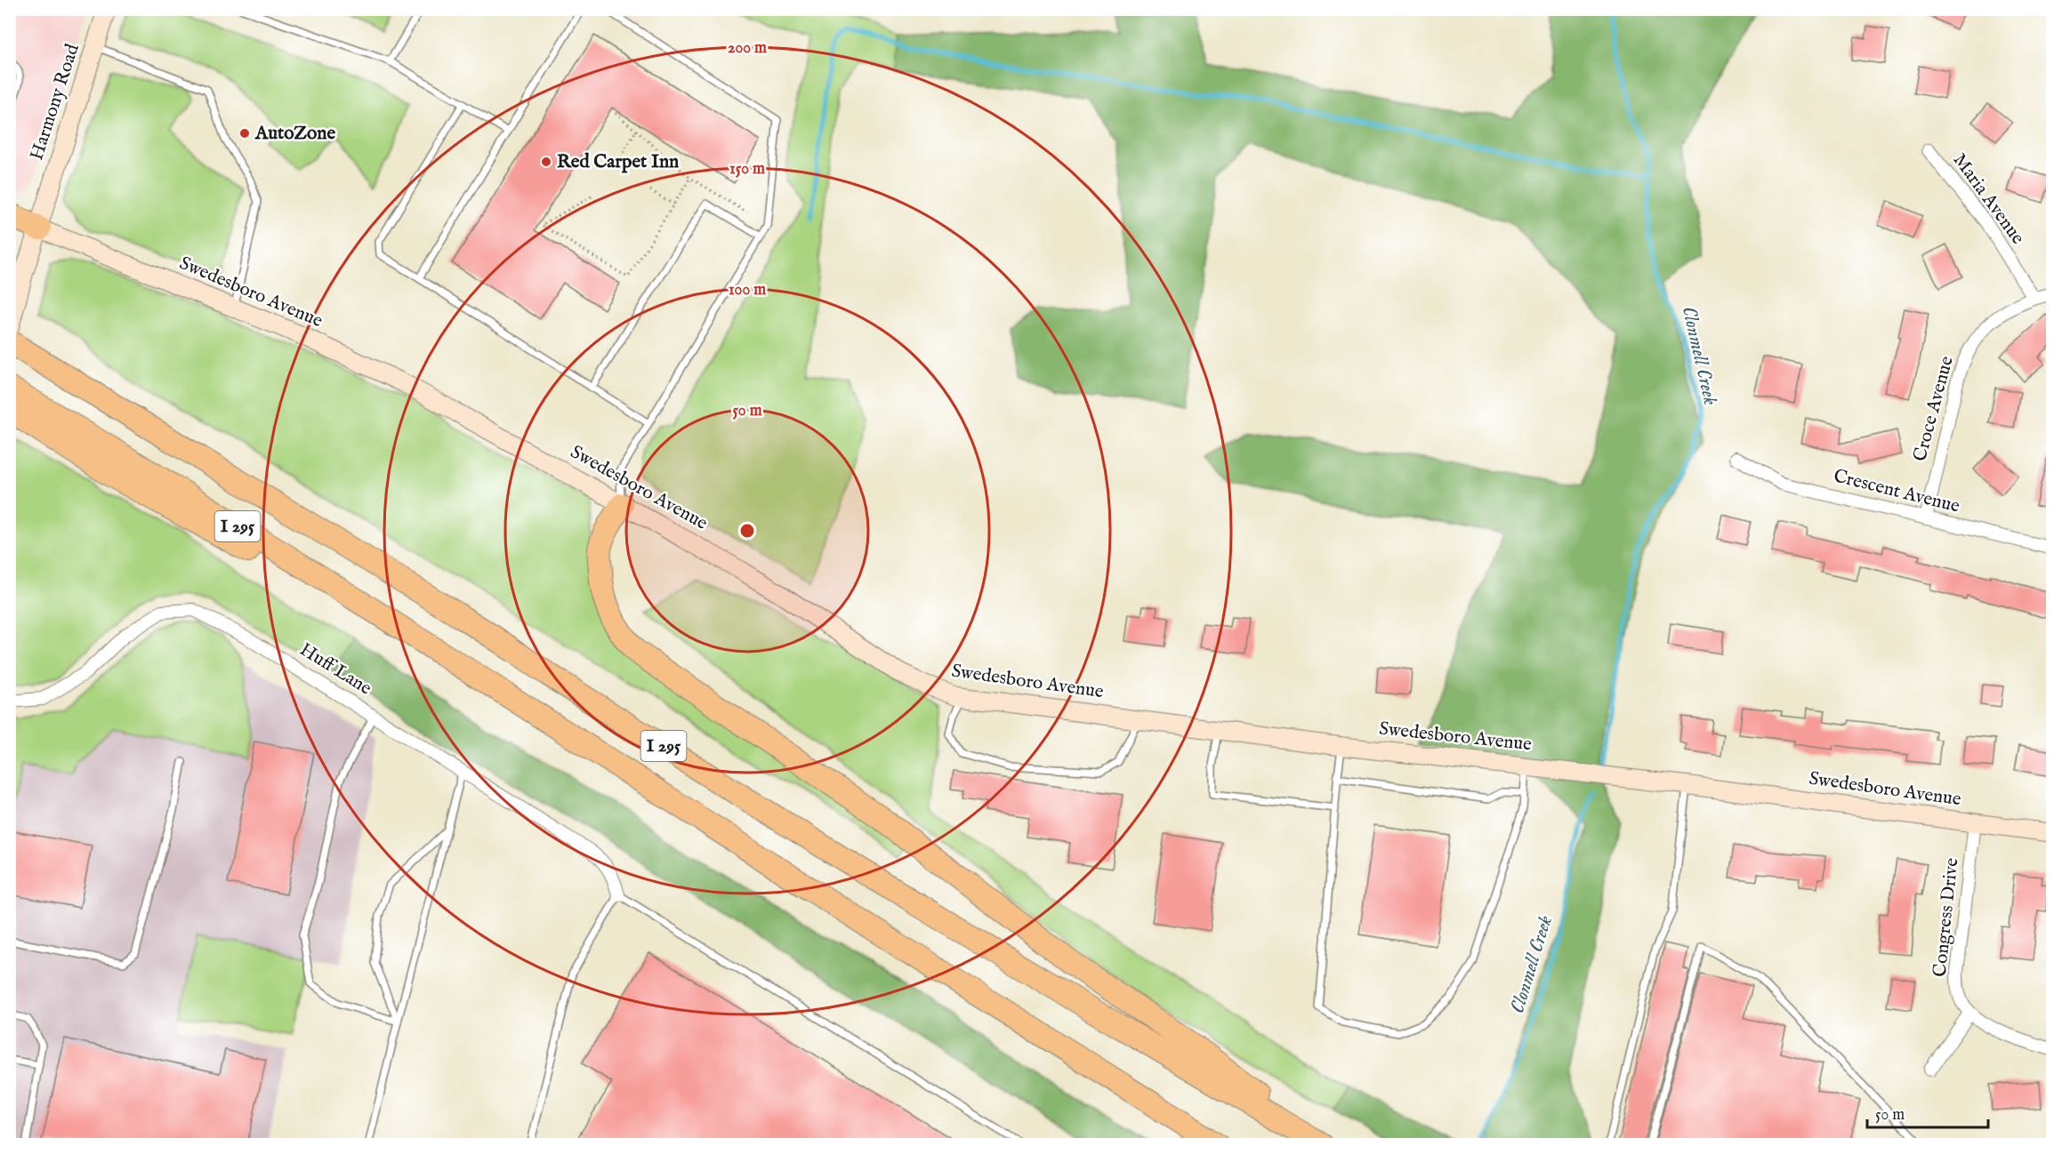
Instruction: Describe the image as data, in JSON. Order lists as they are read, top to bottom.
{
  "streets": {
    "highway": ["I 295"],
    "street": [
      "Harmony Road",
      "Maria Avenue",
      "Swedesboro Avenue",
      "Croce Avenue",
      "Crescent Avenue",
      "Huff Lane",
      "Congress Drive"
    ]
  },
  "crossings": [
    ["Harmony Road", "Swedesboro Avenue"],
    ["Maria Avenue", "Croce Avenue"],
    ["Swedesboro Avenue", "Congress Drive"],
    ["Croce Avenue", "Crescent Avenue"]
  ],
  "water": ["Clonmell Creek"],
  "places": ["AutoZone", "Red Carpet Inn"],
  "scale_bar": "50 m",
  "rings": [
    "200 m",
    "150 m",
    "100 m",
    "50 m"
  ]
}
